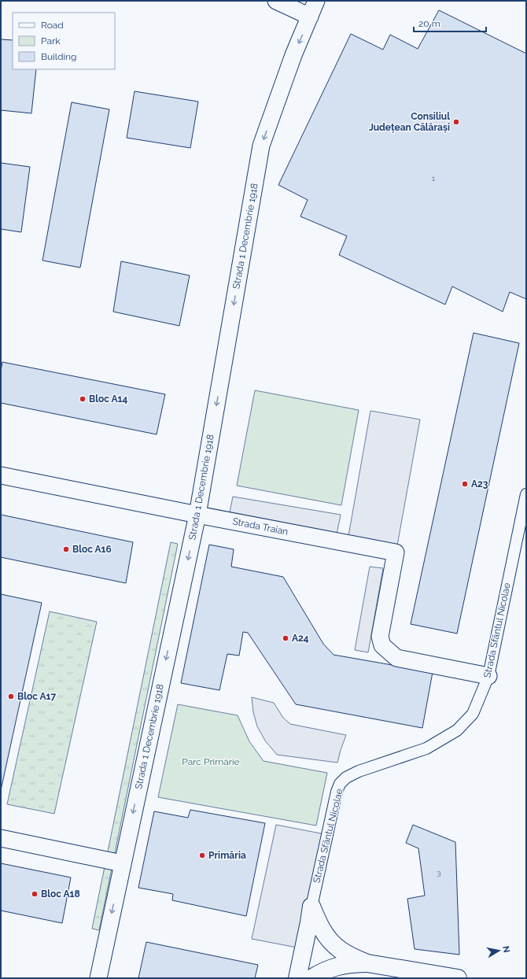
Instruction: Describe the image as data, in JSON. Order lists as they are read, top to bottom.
{
  "streets": {
    "street": ["Strada 1 Decembrie 1918", "Strada Traian", "Strada Sfântul Nicolae"]
  },
  "crossings": [
    ["Strada 1 Decembrie 1918", "Strada Traian"],
    ["Strada Traian", "Strada Sfântul Nicolae"]
  ],
  "one_way": ["Strada 1 Decembrie 1918"],
  "parks": ["Parc Primărie"],
  "places": [
    "Consiliul Județean Călărași",
    "Bloc A14",
    "A23",
    "Bloc A16",
    "A24",
    "Bloc A17",
    "Primăria",
    "Bloc A18"
  ],
  "house_numbers": ["1", "3"],
  "legend": ["Road", "Park", "Building"],
  "scale_bar": "20 m",
  "north": "right"
}
